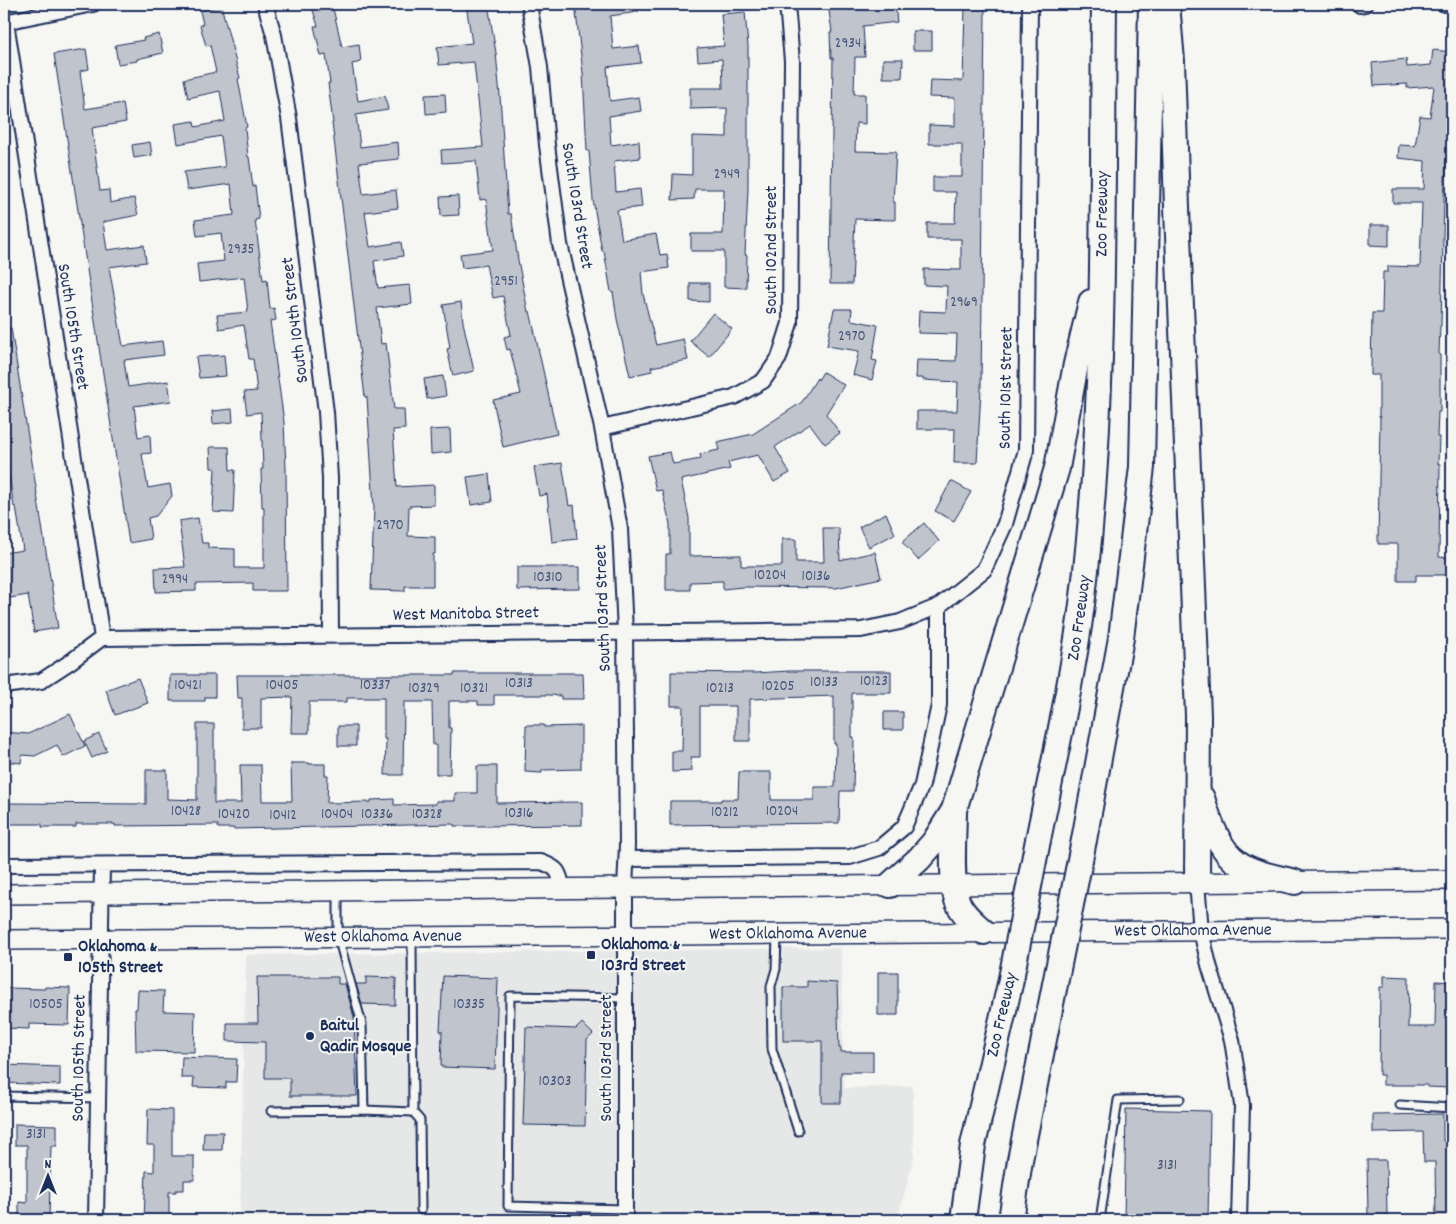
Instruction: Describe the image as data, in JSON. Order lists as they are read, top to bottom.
{
  "streets": {
    "highway": ["Zoo Freeway"],
    "main road": ["West Oklahoma Avenue"],
    "street": [
      "South 103rd Street",
      "South 102nd Street",
      "South 104th Street",
      "South 105th Street",
      "South 101st Street",
      "West Manitoba Street"
    ]
  },
  "crossings": [
    ["South 103rd Street", "South 102nd Street"],
    ["South 103rd Street", "West Manitoba Street"],
    ["South 103rd Street", "West Oklahoma Avenue"],
    ["South 104th Street", "West Manitoba Street"],
    ["South 105th Street", "West Manitoba Street"],
    ["South 105th Street", "West Oklahoma Avenue"],
    ["South 101st Street", "West Manitoba Street"]
  ],
  "places": {
    "transit": ["Oklahoma & 103rd Street", "Oklahoma & 105th Street"],
    "other": ["Baitul Qadir Mosque"]
  },
  "house_numbers": [
    "2934",
    "2949",
    "2935",
    "2951",
    "2969",
    "2970",
    "2970",
    "10204",
    "10136",
    "10310",
    "2994",
    "10123",
    "10133",
    "10313",
    "10421",
    "10405",
    "10337",
    "10205",
    "10329",
    "10321",
    "10213",
    "10428",
    "10204",
    "10212",
    "10316",
    "10420",
    "10404",
    "10336",
    "10328",
    "10412",
    "10505",
    "10335",
    "10303",
    "3131",
    "3131"
  ],
  "north": "top"
}
